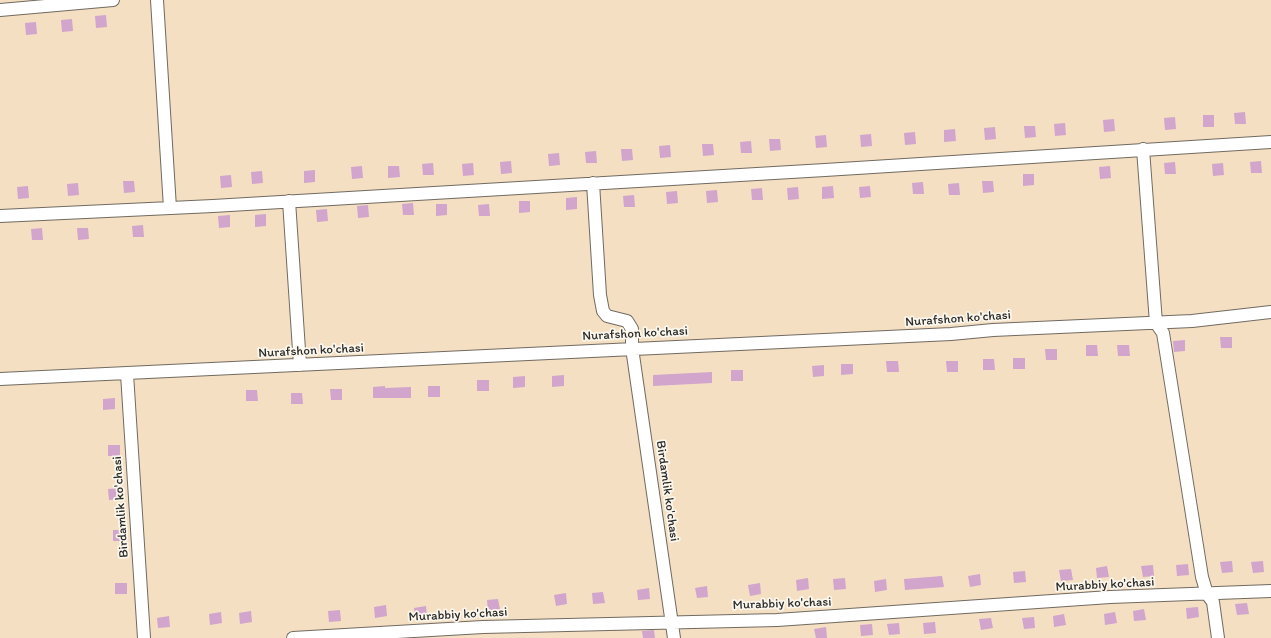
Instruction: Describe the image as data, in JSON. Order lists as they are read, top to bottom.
{
  "streets": {
    "street": ["Nurafshon ko'chasi", "Birdamlik ko'chasi", "Murabbiy ko'chasi"]
  },
  "crossings": [
    ["Nurafshon ko'chasi", "Birdamlik ko'chasi"],
    ["Birdamlik ko'chasi", "Murabbiy ko'chasi"]
  ]
}
